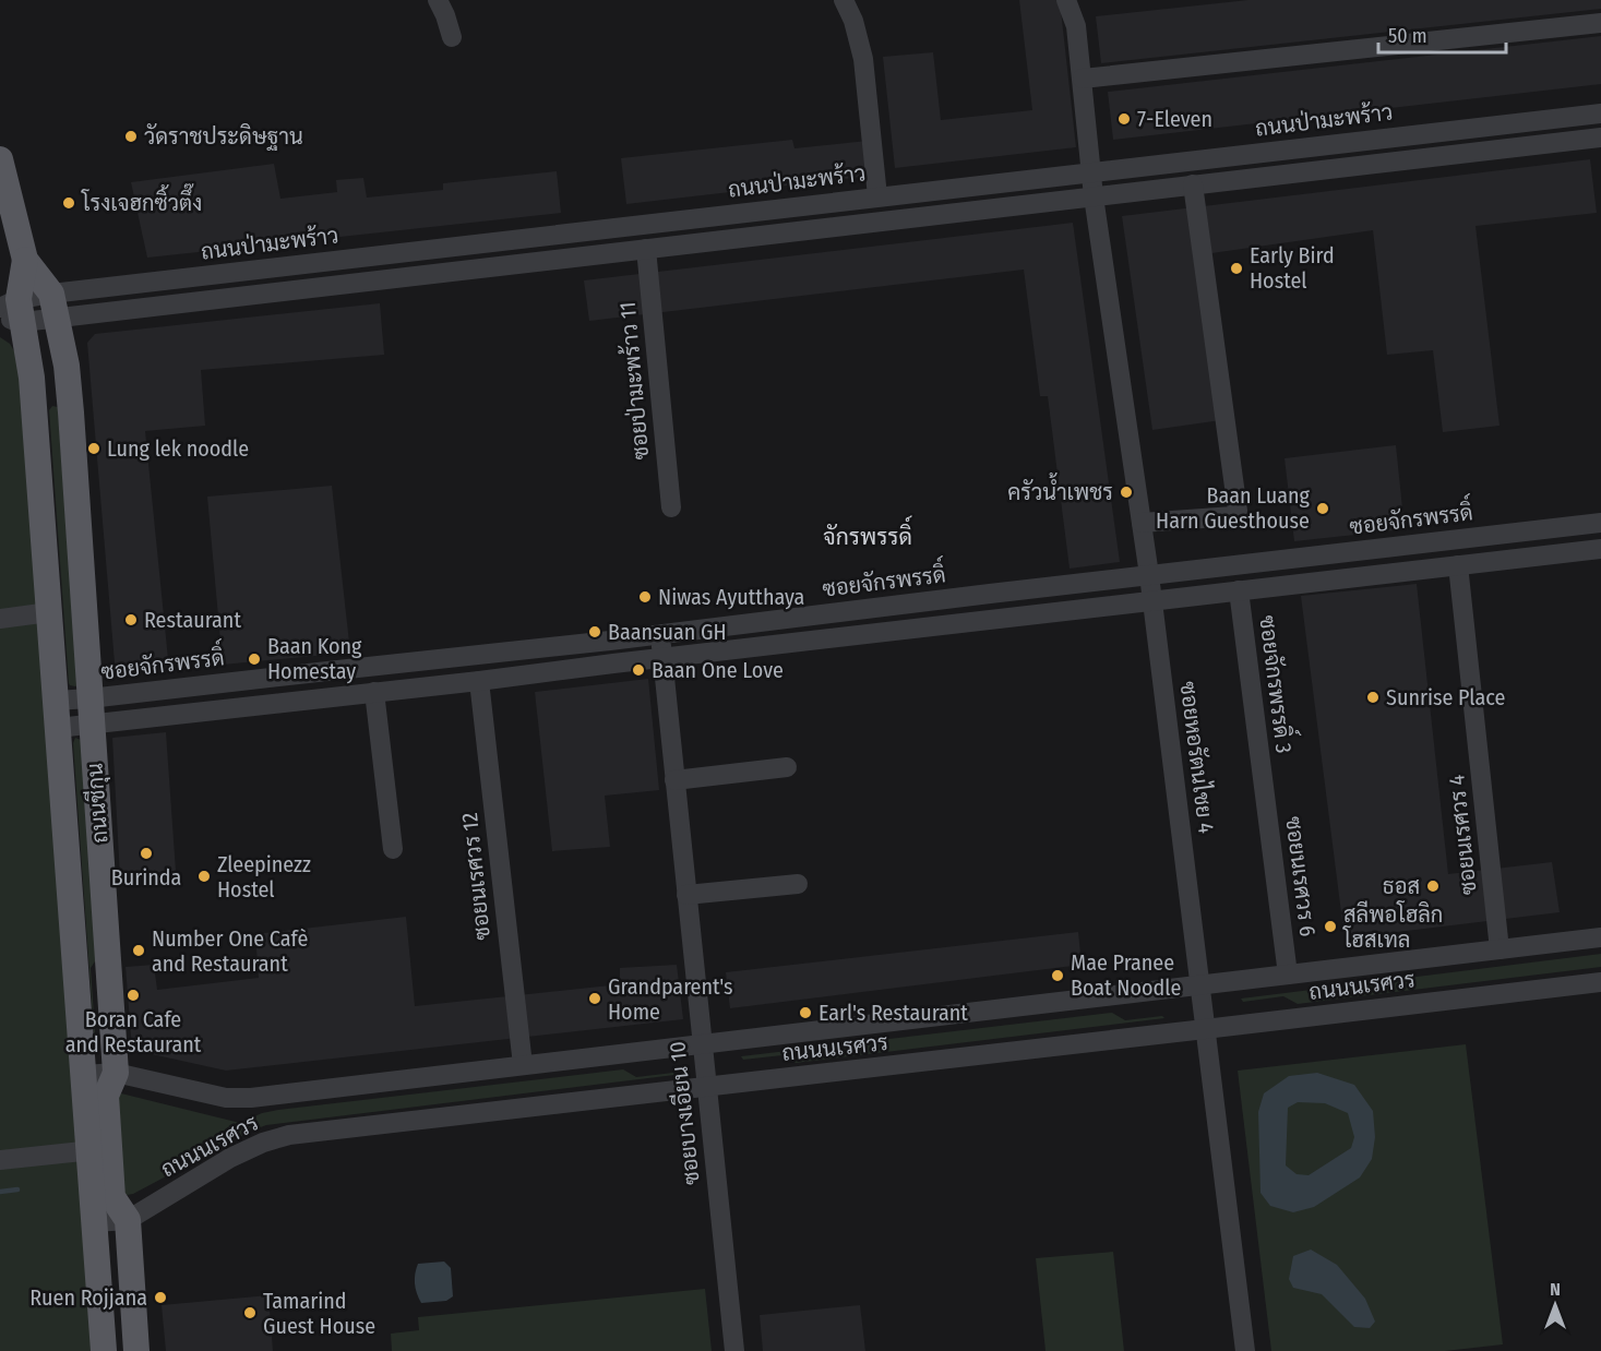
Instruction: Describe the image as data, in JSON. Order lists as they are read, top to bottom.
{
  "streets": {
    "main road": ["ถนนชีกุน"],
    "street": [
      "ถนนป่ามะพร้าว",
      "ซอยป่ามะพร้าว 11",
      "ซอยจักรพรรดิ์",
      "ซอยจักรพรรดิ์ 3",
      "ซอยหอรัตนไชย 4",
      "ซอยนเรศวร 4",
      "ซอยนเรศวร 12",
      "ซอยนเรศวร 6",
      "ถนนนเรศวร",
      "ซอยบางเอียน 10"
    ]
  },
  "crossings": [
    ["ถนนป่ามะพร้าว", "ซอยป่ามะพร้าว 11"],
    ["ถนนป่ามะพร้าว", "ซอยหอรัตนไชย 4"],
    ["ถนนป่ามะพร้าว", "ถนนชีกุน"],
    ["ซอยจักรพรรดิ์", "ซอยหอรัตนไชย 4"],
    ["ซอยจักรพรรดิ์", "ถนนชีกุน"],
    ["ซอยจักรพรรดิ์", "ซอยบางเอียน 10"],
    ["ซอยจักรพรรดิ์ 3", "ซอยนเรศวร 6"],
    ["ซอยหอรัตนไชย 4", "ถนนนเรศวร"],
    ["ถนนชีกุน", "ถนนนเรศวร"],
    ["ซอยนเรศวร 4", "ถนนนเรศวร"],
    ["ซอยนเรศวร 12", "ถนนนเรศวร"],
    ["ซอยนเรศวร 6", "ถนนนเรศวร"],
    ["ถนนนเรศวร", "ซอยบางเอียน 10"]
  ],
  "districts": ["จักรพรรดิ์"],
  "places": [
    "7-Eleven",
    "วัดราชประดิษฐาน",
    "โรงเจฮกซิ้วตึ๊ง",
    "Early Bird Hostel",
    "Lung lek noodle",
    "ครัวน้ำเพชร",
    "Baan Luang Harn Guesthouse",
    "Niwas Ayutthaya",
    "Restaurant",
    "Baansuan GH",
    "Baan Kong Homestay",
    "Baan One Love",
    "Sunrise Place",
    "Burinda",
    "Zleepinezz Hostel",
    "ธอส",
    "สลีพอโฮลิก โฮสเทล",
    "Number One Cafè and Restaurant",
    "Mae Pranee Boat Noodle",
    "Boran Cafe and Restaurant",
    "Grandparent's Home",
    "Earl's Restaurant",
    "Ruen Rojjana",
    "Tamarind Guest House"
  ],
  "scale_bar": "50 m",
  "north": "top"
}
